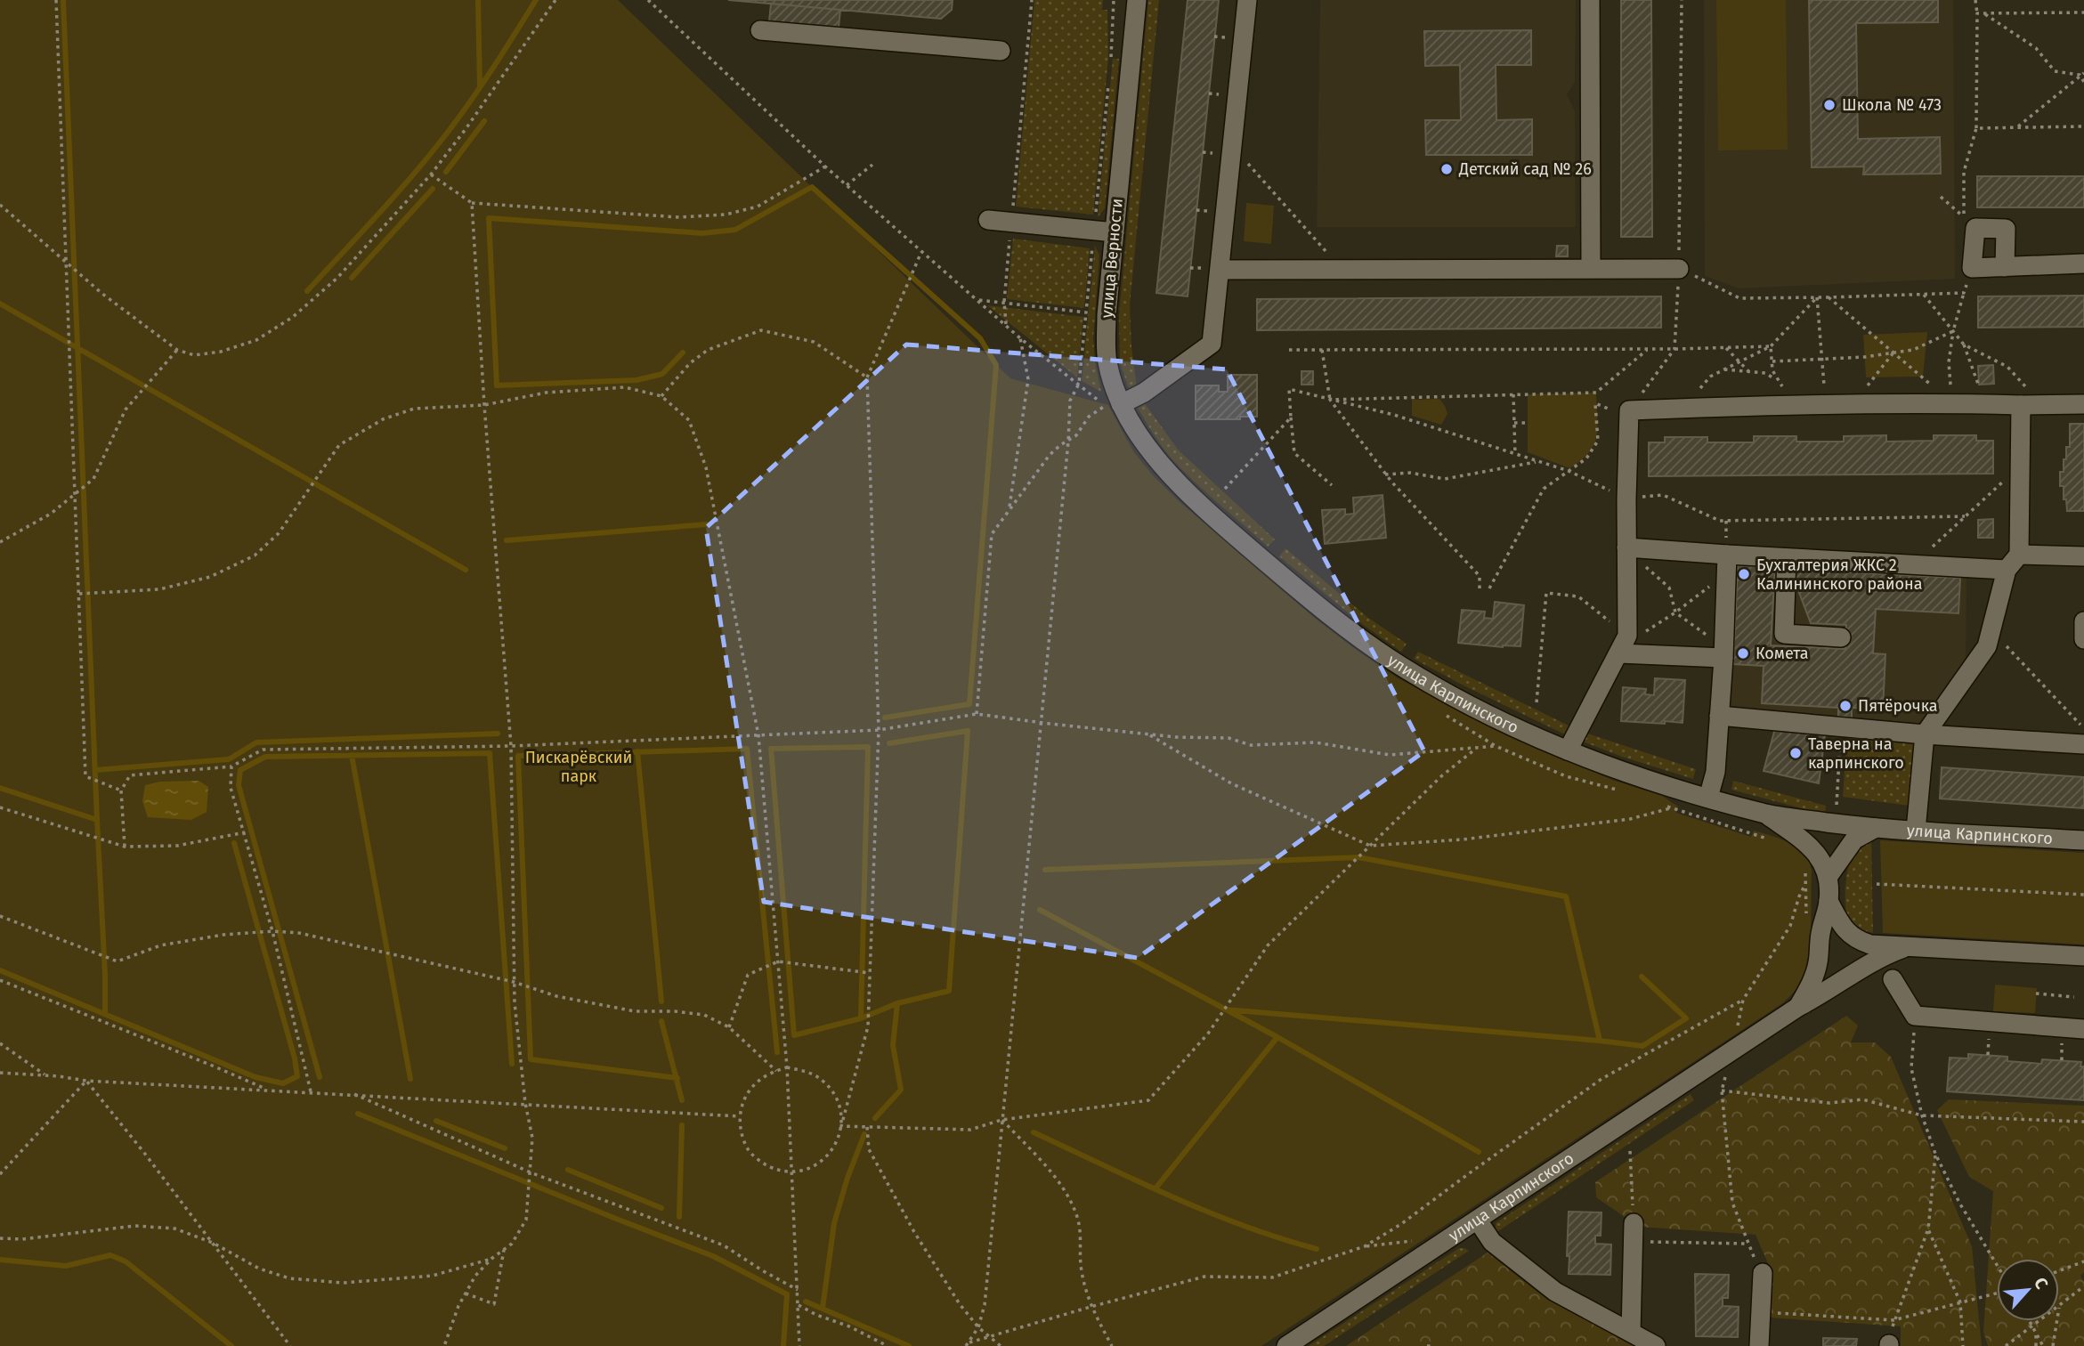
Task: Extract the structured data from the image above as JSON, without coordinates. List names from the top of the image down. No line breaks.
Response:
{"streets":{"street":["улица Верности","улица Карпинского"]},"crossings":[["улица Верности","улица Карпинского"]],"parks":["Пискарёвский парк"],"places":["Школа № 473","Детский сад № 26","Бухгалтерия ЖКС 2 Калининского района","Комета","Пятёрочка","Таверна на карпинского"],"north":"top right"}
